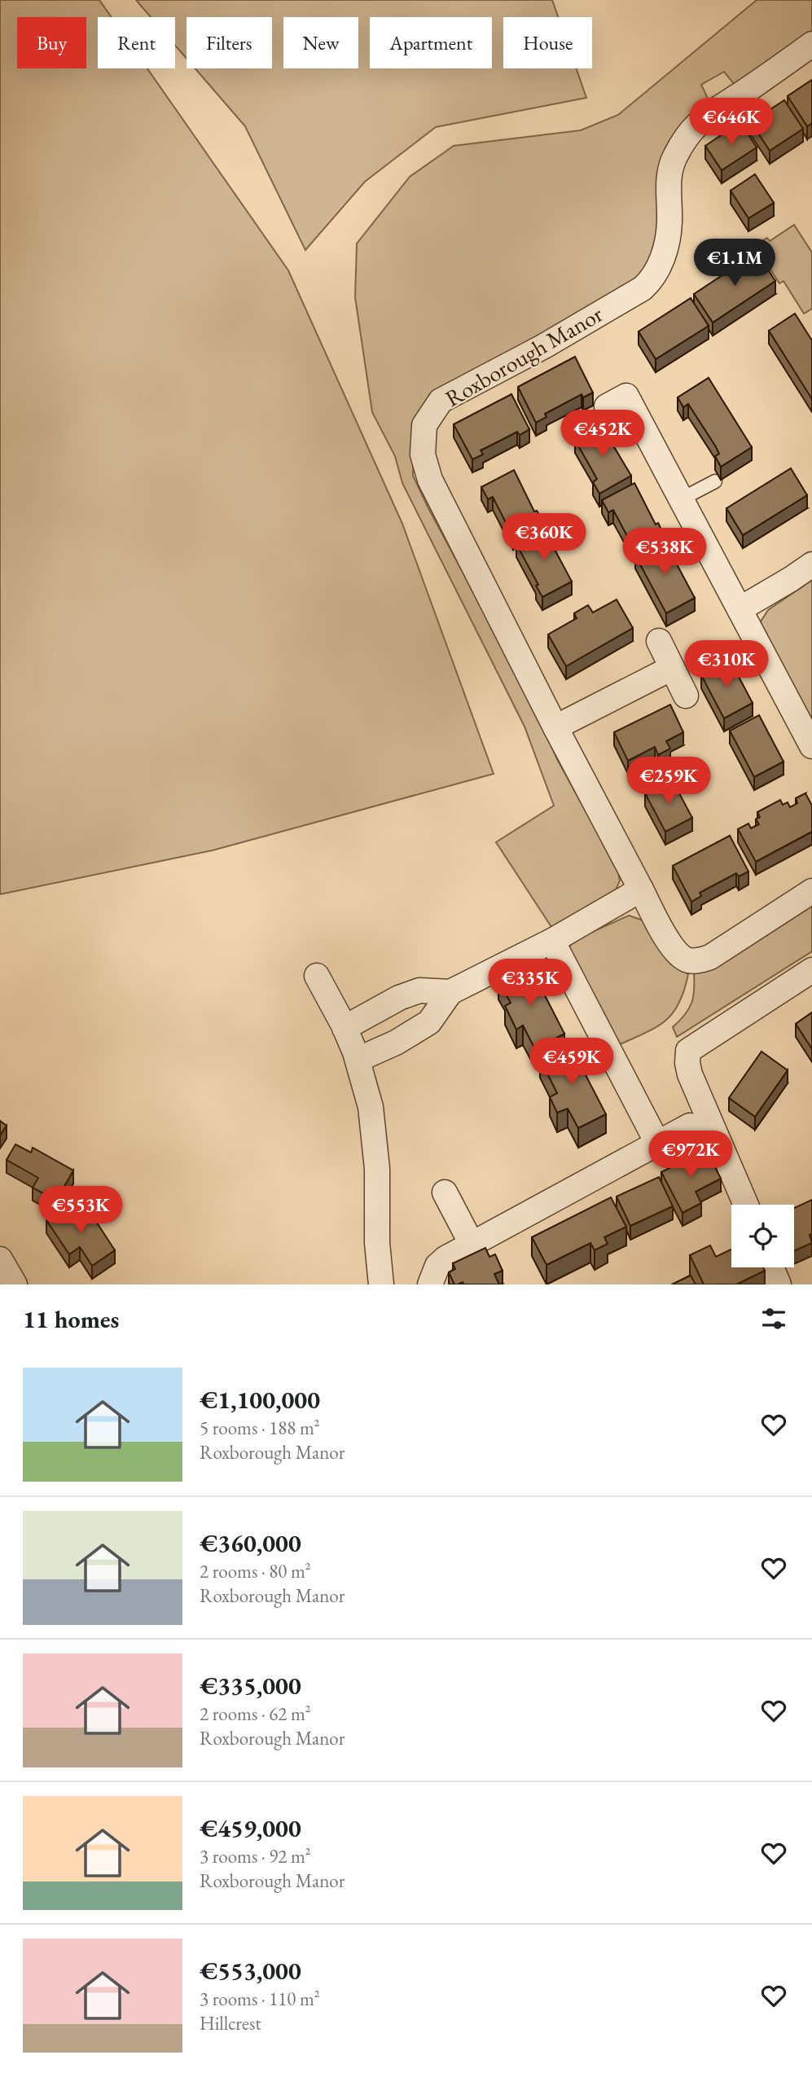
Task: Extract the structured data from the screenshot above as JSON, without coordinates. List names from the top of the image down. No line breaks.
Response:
{"streets":{"street":["Roxborough Manor"]},"page":{"chip":["Buy","Rent","Filters","New","Apartment","House"],"price":["€646K","€1.1M","€452K","€360K","€538K","€310K","€259K","€335K","€459K","€972K","€553K"],"heading":"11 homes","list":[{"name":"€1,100,000","note":"5 rooms · 188 m² · Roxborough Manor"},{"name":"€360,000","note":"2 rooms · 80 m² · Roxborough Manor"},{"name":"€335,000","note":"2 rooms · 62 m² · Roxborough Manor"},{"name":"€459,000","note":"3 rooms · 92 m² · Roxborough Manor"},{"name":"€553,000","note":"3 rooms · 110 m² · Hillcrest"}]}}
